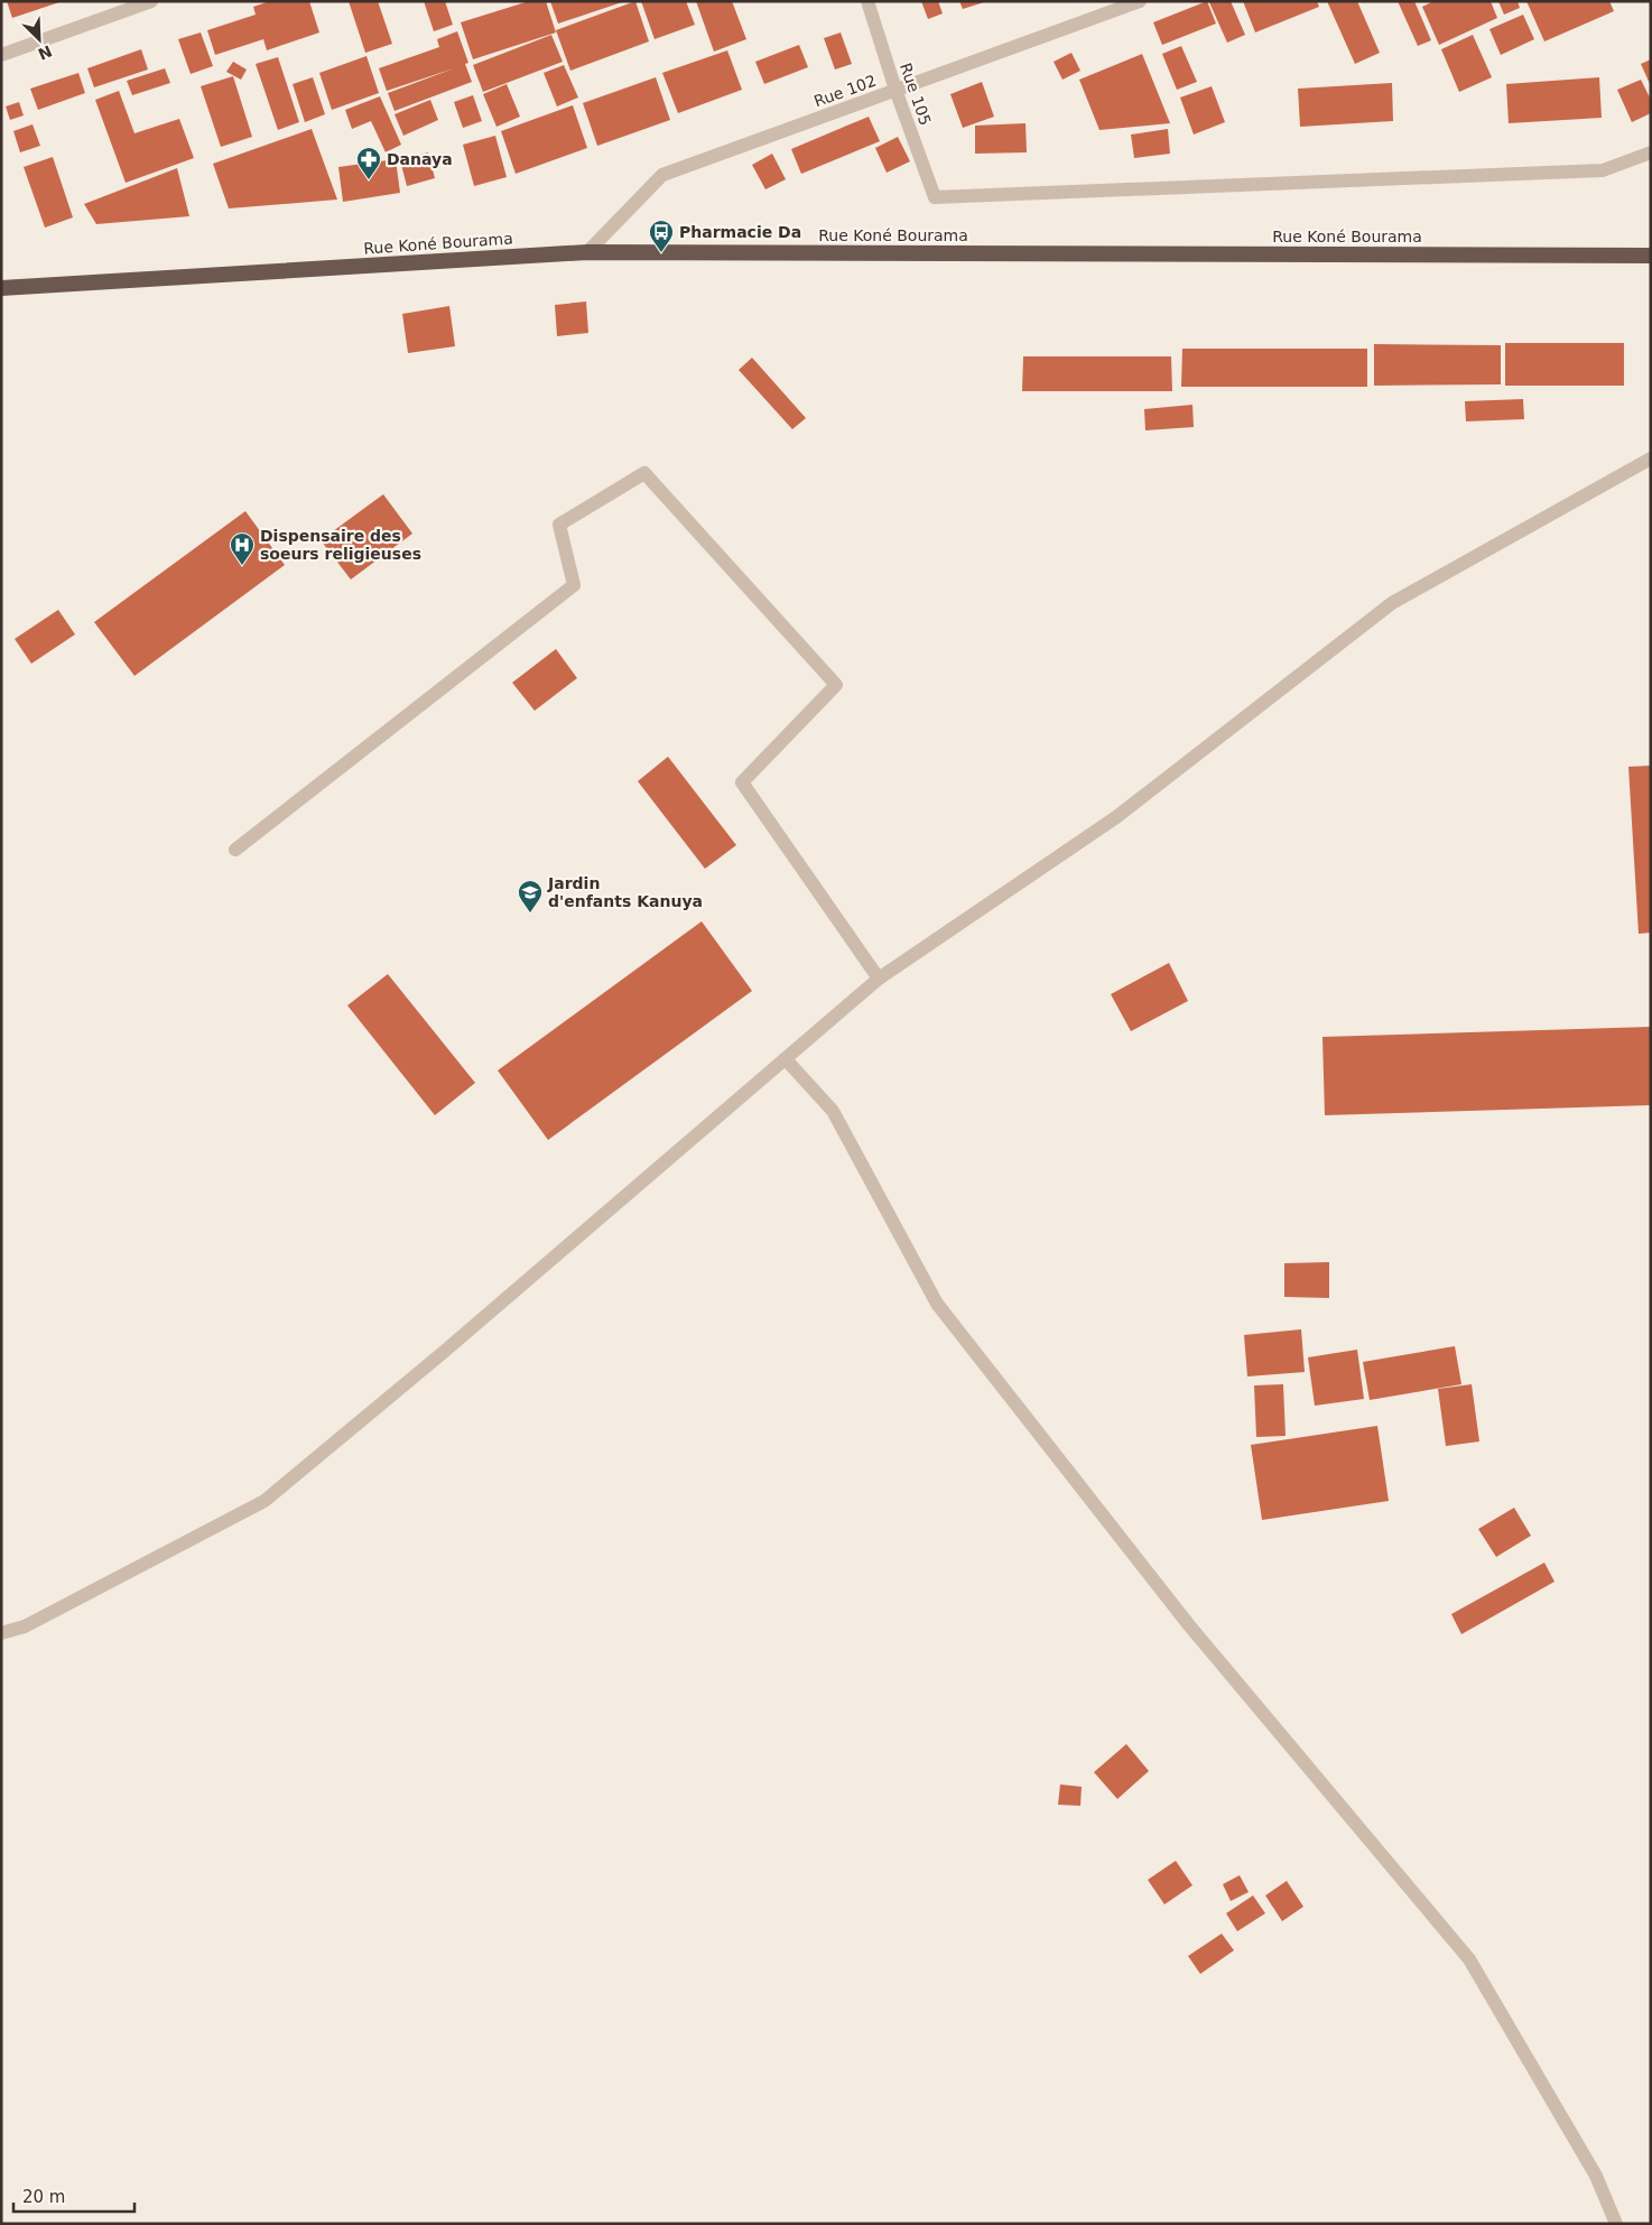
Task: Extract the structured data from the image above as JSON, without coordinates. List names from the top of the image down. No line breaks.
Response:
{"streets":{"highway":["Rue Koné Bourama"],"street":["Rue 102","Rue 105"]},"crossings":[["Rue 102","Rue 105"],["Rue 102","Rue Koné Bourama"]],"places":{"pharmacy":["Danaya"],"bus stop":["Pharmacie Da"],"hospital":["Dispensaire des soeurs religieuses"],"school or university":["Jardin d'enfants Kanuya"]},"scale_bar":"20 m","north":"bottom right"}
